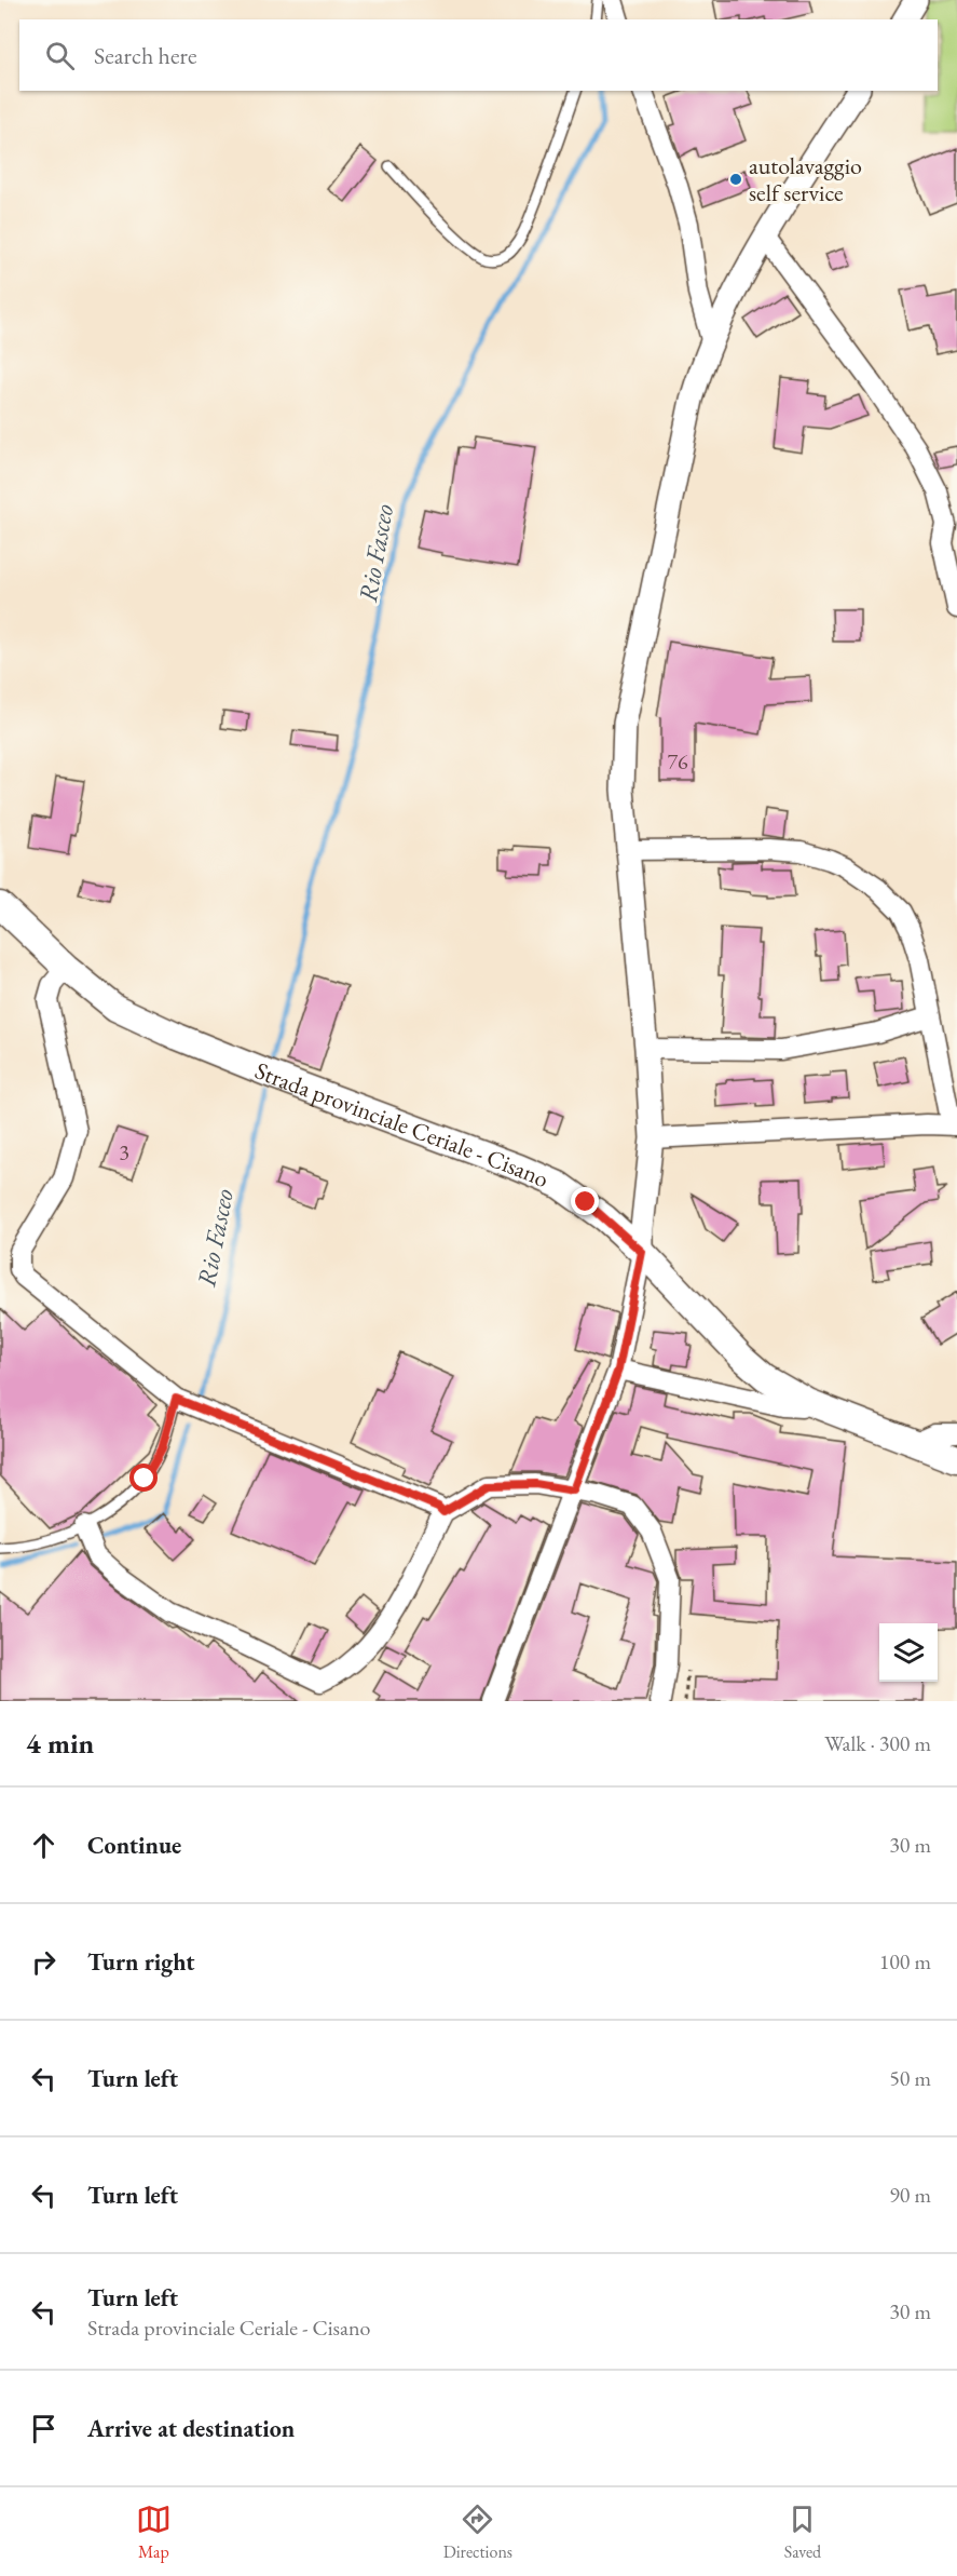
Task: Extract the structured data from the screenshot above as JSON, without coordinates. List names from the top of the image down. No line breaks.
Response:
{"streets":{"main road":["Strada provinciale Ceriale - Cisano"]},"water":["Rio Fasceo"],"places":["autolavaggio self service"],"house_numbers":["76","3"],"page":{"search":"Search here","heading":["4 min","Walk · 300 m"],"list":[["Continue","30 m"],["Turn right","100 m"],["Turn left","50 m"],["Turn left","90 m"],["Turn left","Strada provinciale Ceriale - Cisano","30 m"],"Arrive at destination"],"nav":["Map","Directions","Saved"]}}
